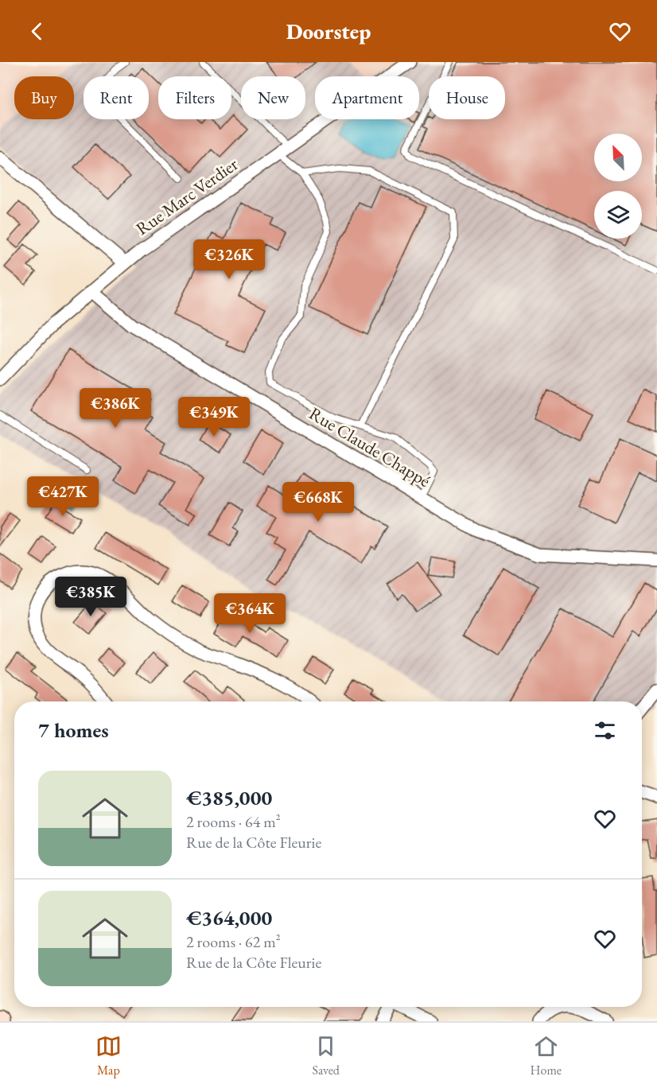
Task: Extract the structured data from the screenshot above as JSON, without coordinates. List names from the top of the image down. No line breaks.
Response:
{"streets":{"street":["Rue Marc Verdier","Rue Claude Chappé"]},"crossings":[["Rue Marc Verdier","Rue Claude Chappé"]],"north":"top left","page":{"header":"Doorstep","chip":["Buy","Rent","Filters","New","Apartment","House"],"price":["€326K","€386K","€349K","€427K","€668K","€385K","€364K"],"heading":"7 homes","list":[{"name":"€385,000","note":"2 rooms · 64 m² · Rue de la Côte Fleurie"},{"name":"€364,000","note":"2 rooms · 62 m² · Rue de la Côte Fleurie"}],"tabs":["Map","Saved","Home"]}}
